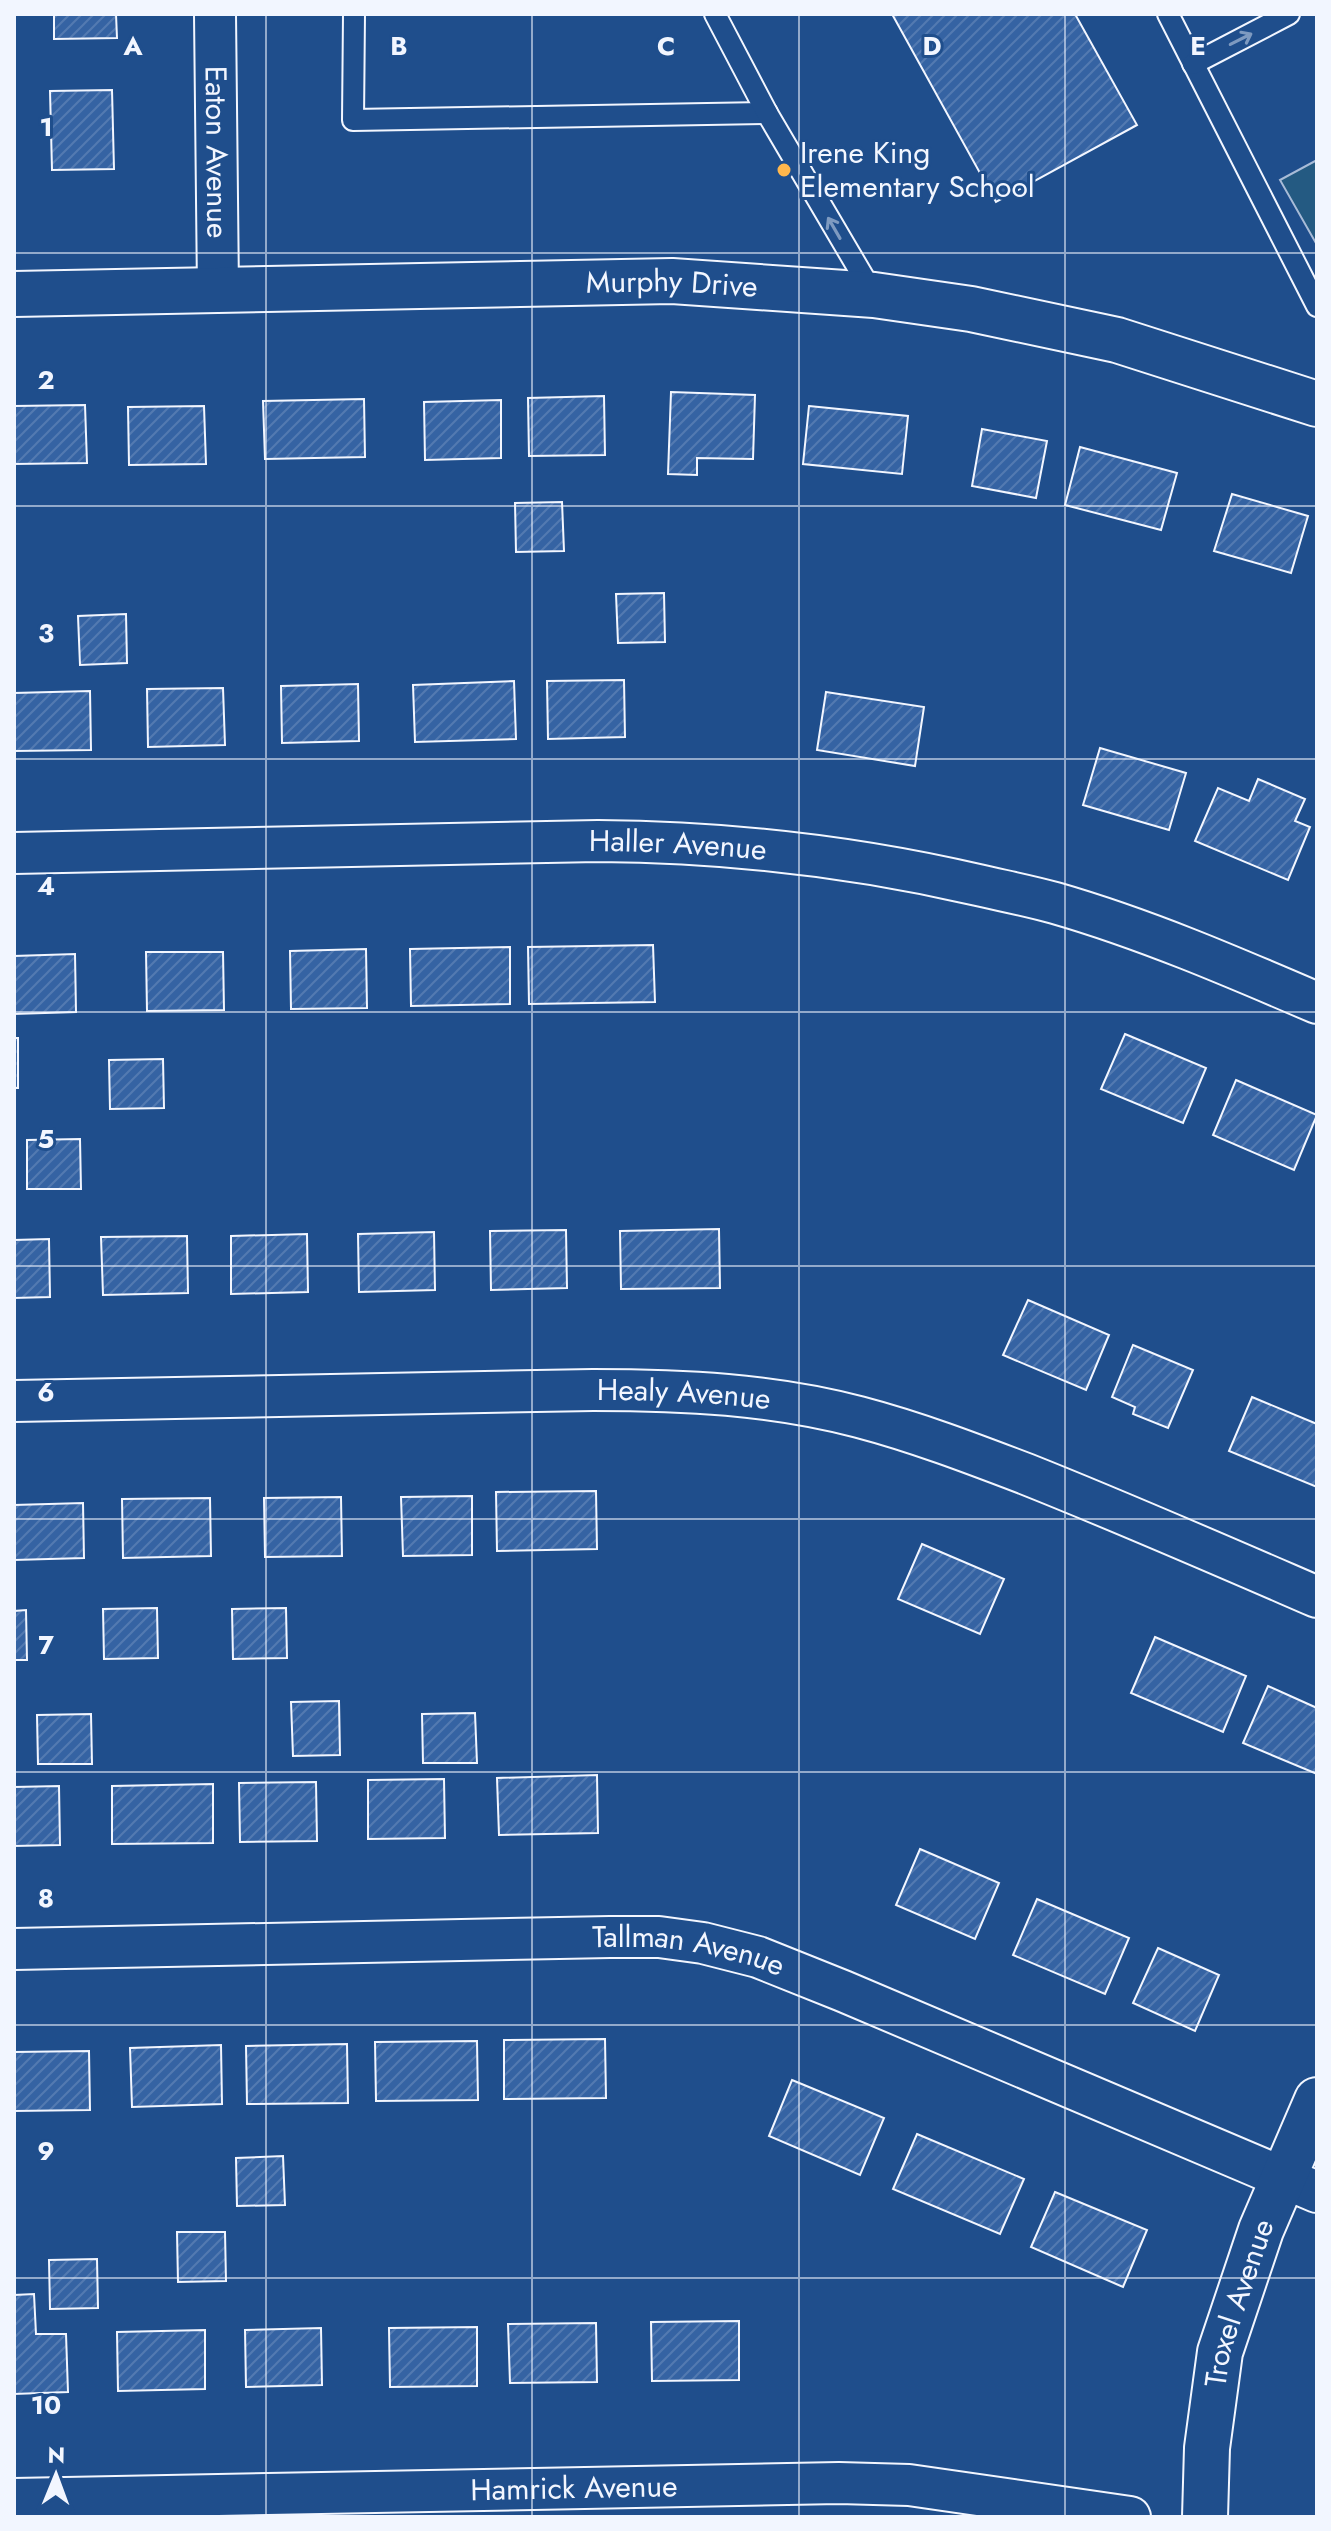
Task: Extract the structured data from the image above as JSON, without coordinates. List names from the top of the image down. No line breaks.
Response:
{"streets":{"street":["Eaton Avenue","Murphy Drive","Haller Avenue","Healy Avenue","Tallman Avenue","Troxel Avenue","Hamrick Avenue"]},"crossings":[["Eaton Avenue","Murphy Drive"],["Tallman Avenue","Troxel Avenue"]],"places":["Irene King Elementary School"],"north":"top","grid":{"columns":["A","B","C","D","E"],"rows":["1","2","3","4","5","6","7","8","9","10"]}}
